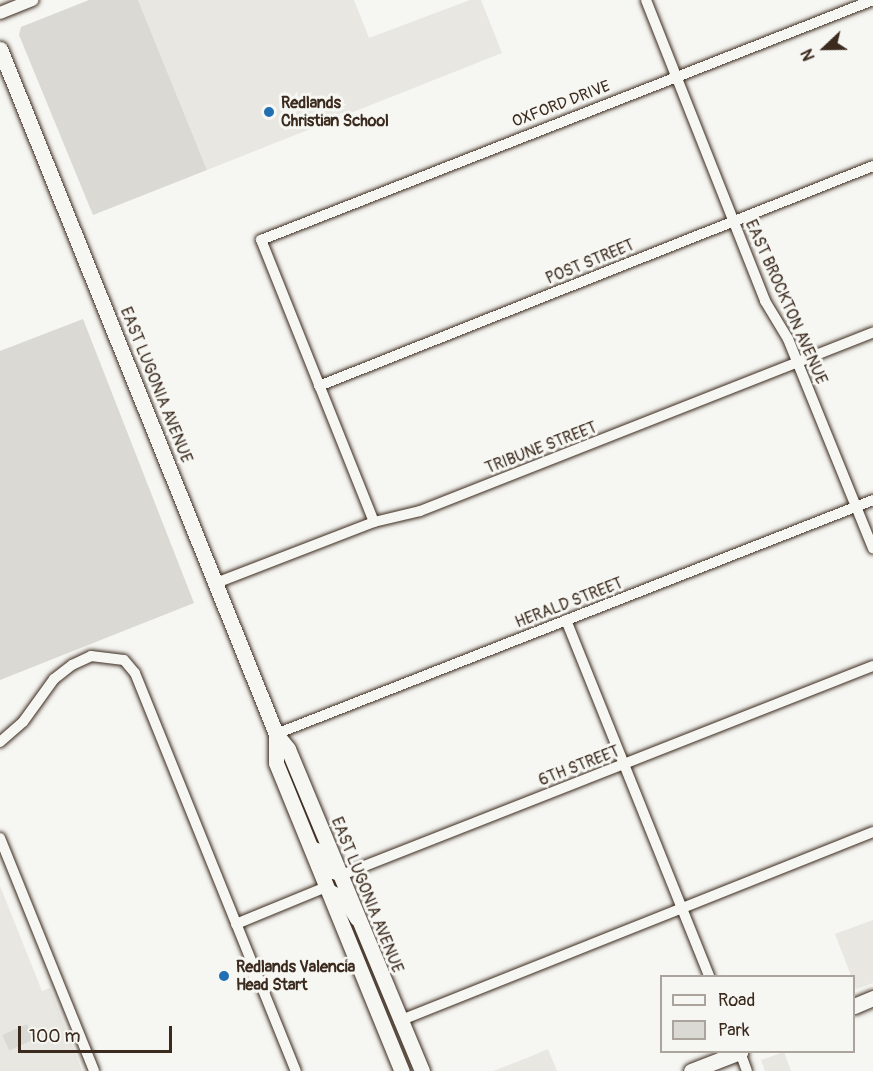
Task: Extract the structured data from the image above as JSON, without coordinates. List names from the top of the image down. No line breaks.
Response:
{"streets":{"main road":["EAST LUGONIA AVENUE"],"street":["OXFORD DRIVE","POST STREET","EAST BROCKTON AVENUE","TRIBUNE STREET","HERALD STREET","6TH STREET"]},"crossings":[["OXFORD DRIVE","POST STREET"],["OXFORD DRIVE","EAST BROCKTON AVENUE"],["POST STREET","EAST BROCKTON AVENUE"],["EAST BROCKTON AVENUE","TRIBUNE STREET"],["EAST BROCKTON AVENUE","HERALD STREET"],["EAST LUGONIA AVENUE","TRIBUNE STREET"],["EAST LUGONIA AVENUE","HERALD STREET"],["EAST LUGONIA AVENUE","6TH STREET"]],"places":["Redlands Christian School","Redlands Valencia Head Start"],"legend":["Road","Park"],"scale_bar":"100 m","north":"left"}
